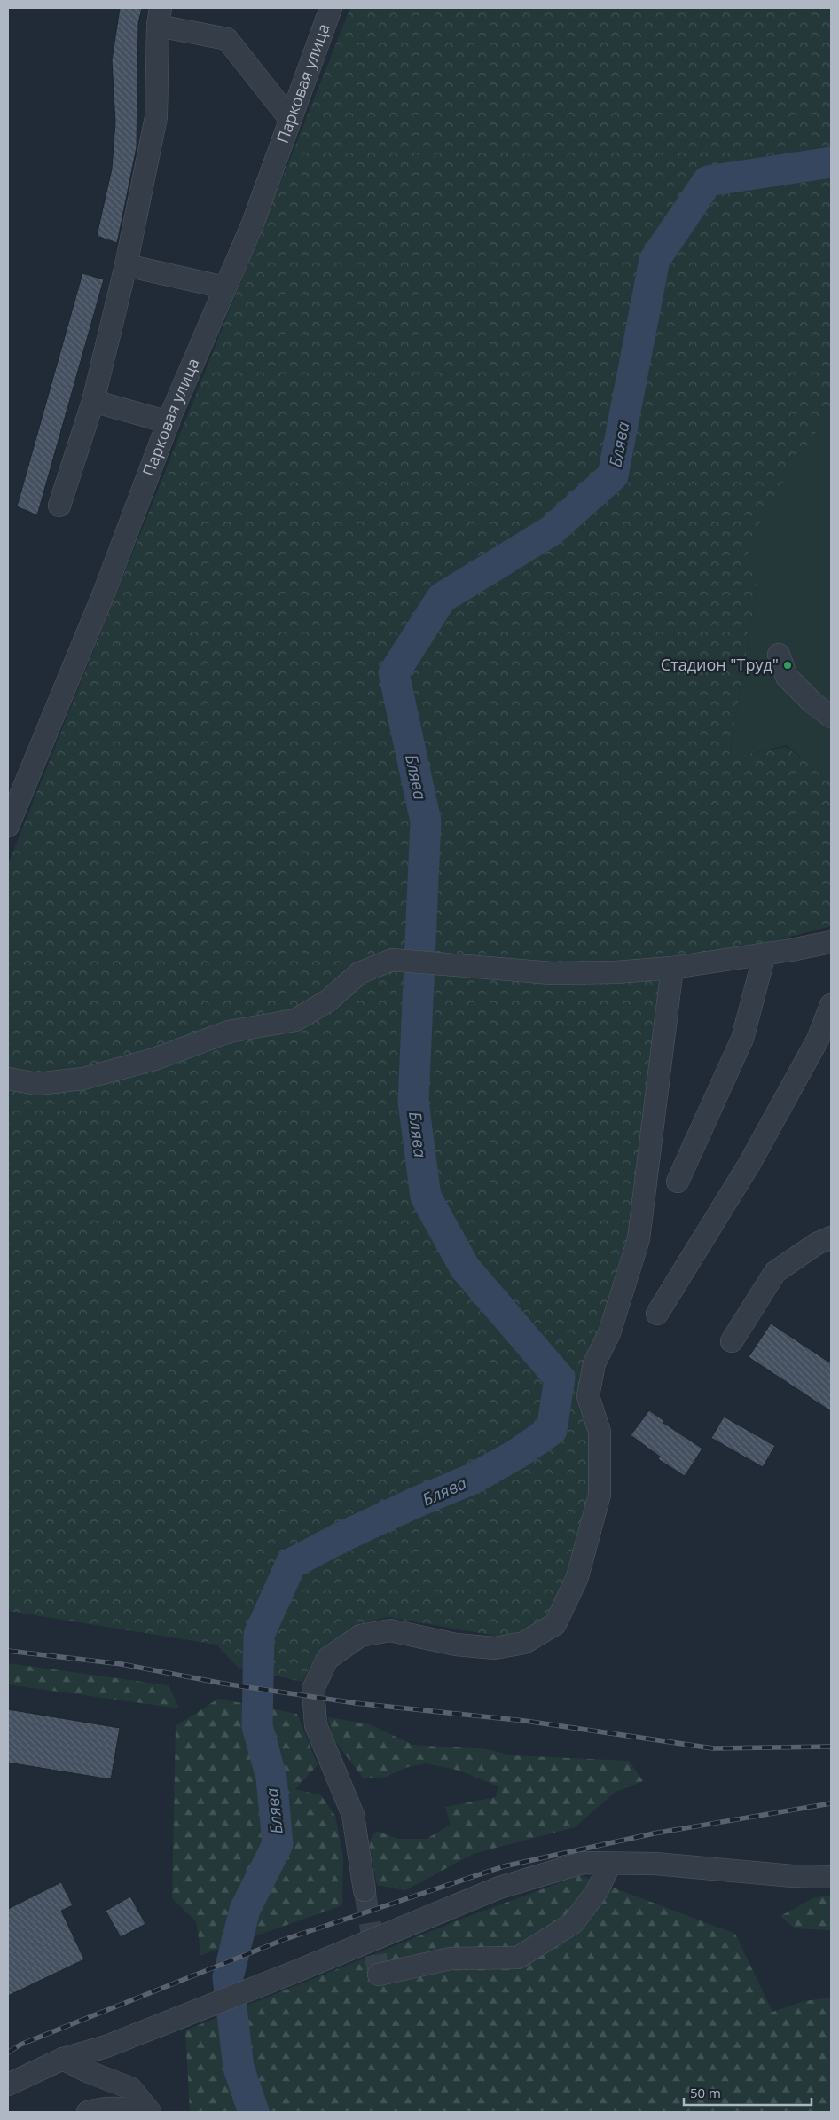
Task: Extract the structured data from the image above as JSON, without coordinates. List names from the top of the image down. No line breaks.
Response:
{"streets":{"street":["Парковая улица"]},"water":["Блява"],"places":["Стадион \"Труд\""],"scale_bar":"50 m"}
